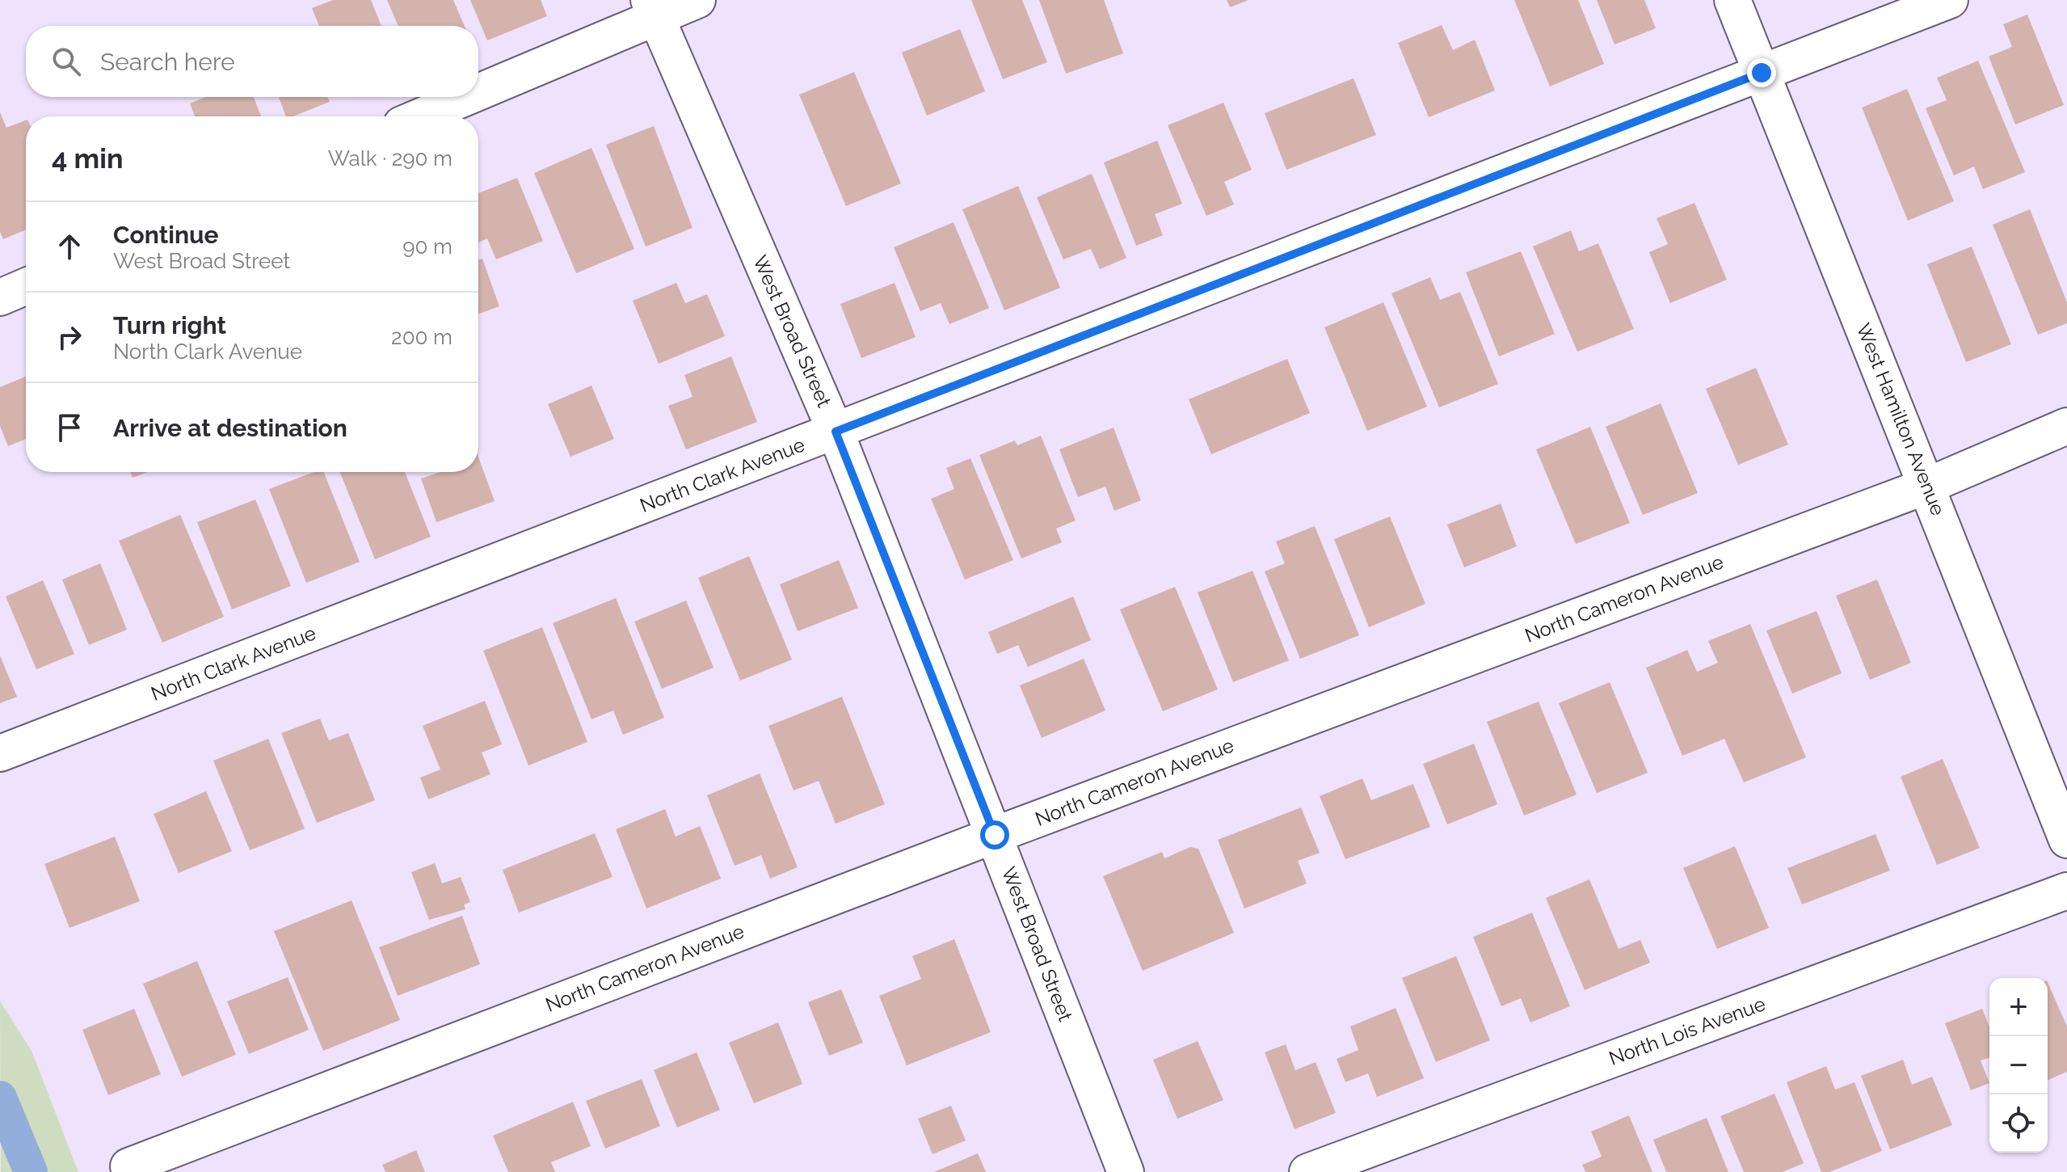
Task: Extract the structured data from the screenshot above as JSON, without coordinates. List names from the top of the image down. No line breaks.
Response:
{"streets":{"street":["West Broad Street","West Hamilton Avenue","North Clark Avenue","North Cameron Avenue","North Lois Avenue"]},"crossings":[["West Broad Street","North Clark Avenue"],["West Broad Street","North Cameron Avenue"],["West Hamilton Avenue","North Clark Avenue"],["West Hamilton Avenue","North Cameron Avenue"]],"page":{"search":"Search here","heading":["4 min","Walk · 290 m"],"list":[["Continue","West Broad Street","90 m"],["Turn right","North Clark Avenue","200 m"],"Arrive at destination"],"map_buttons":["+","−"]}}
